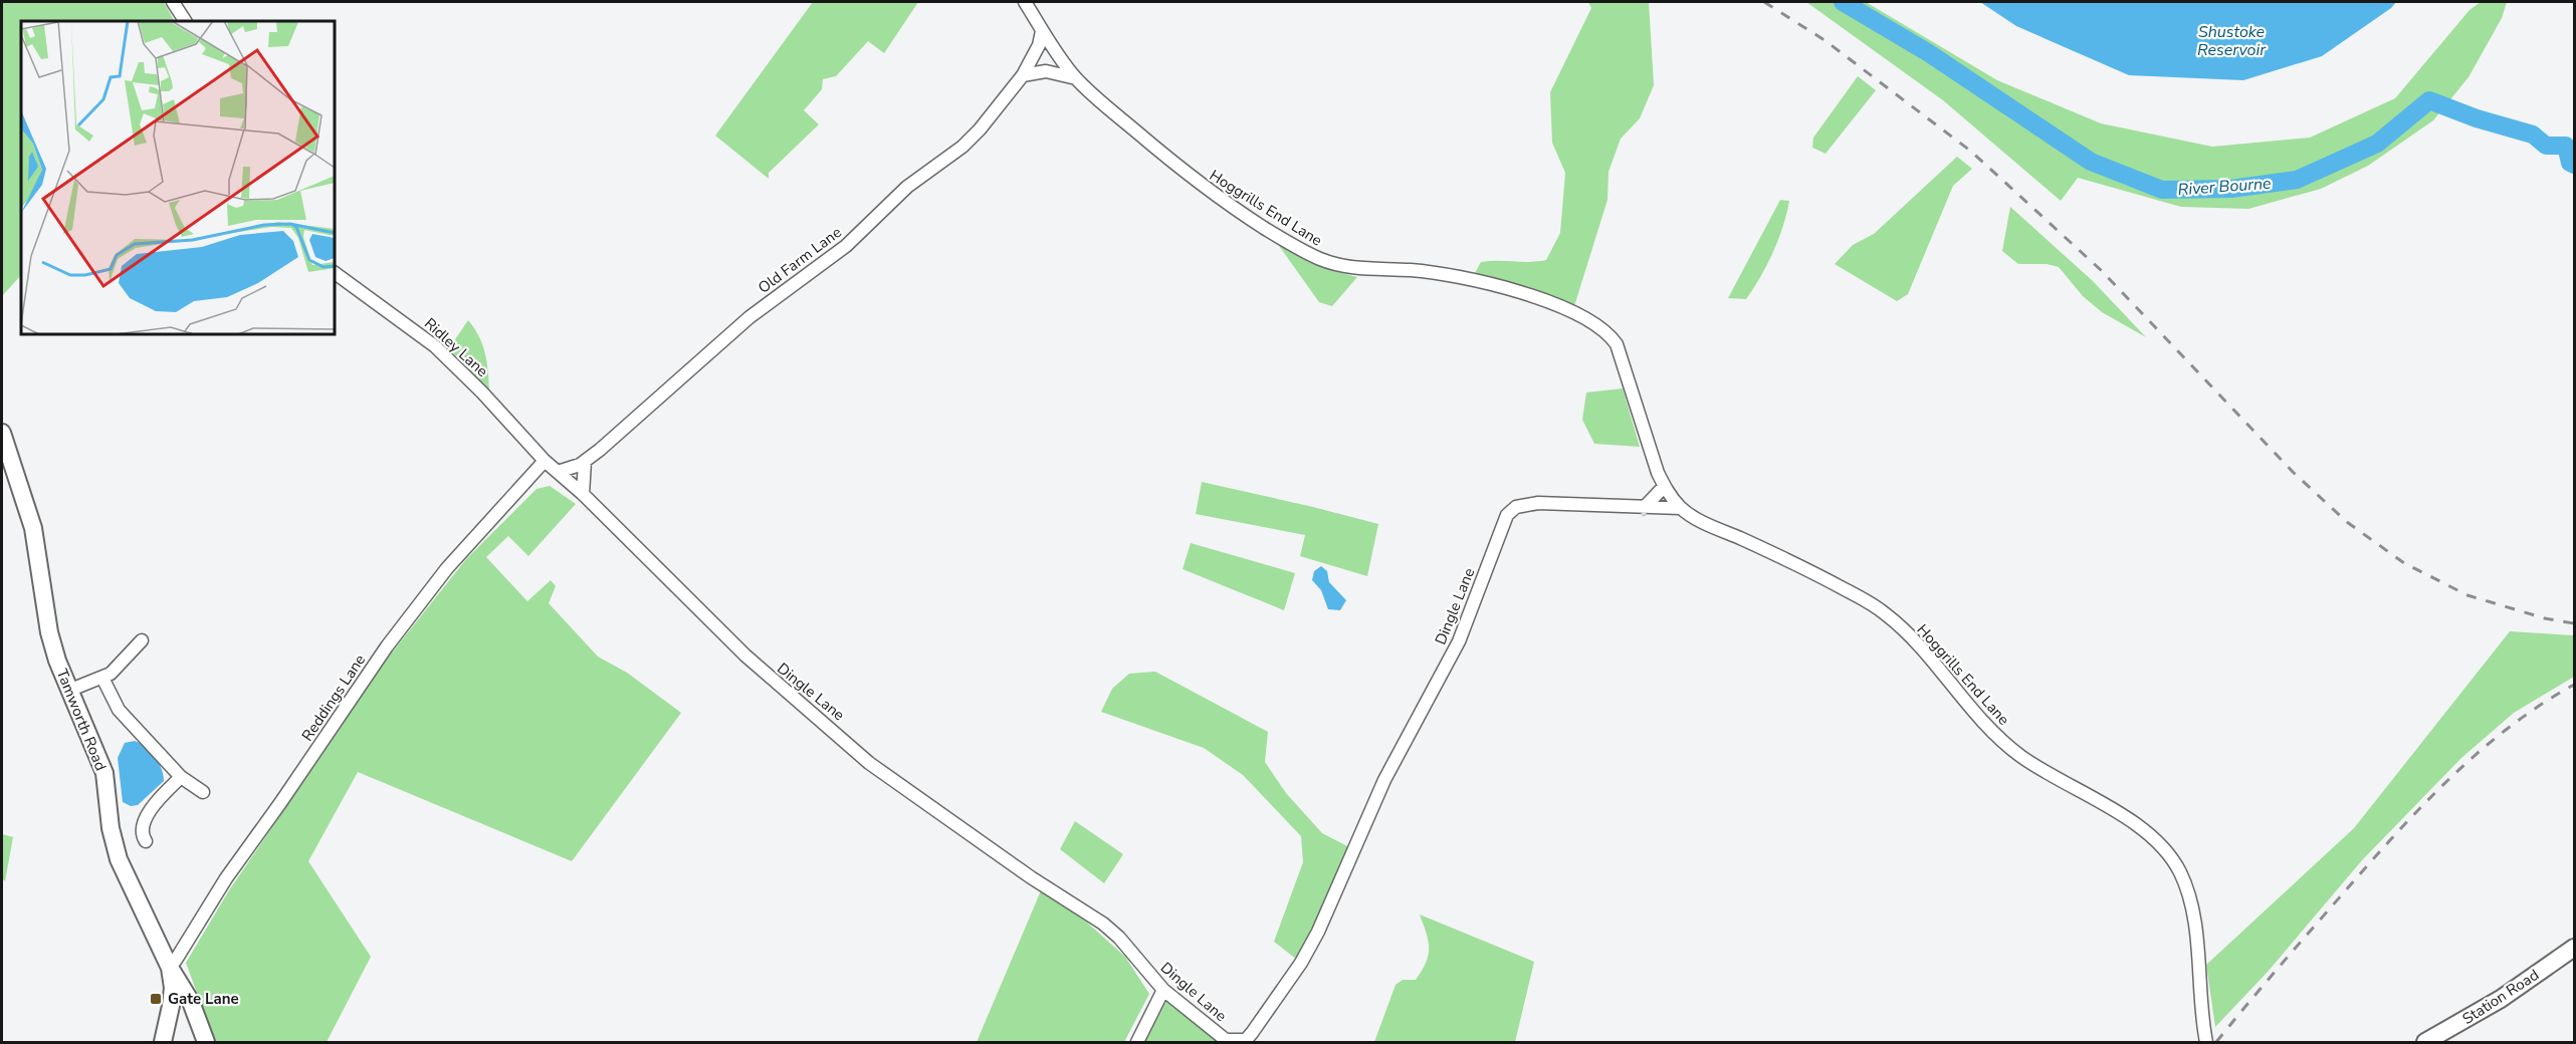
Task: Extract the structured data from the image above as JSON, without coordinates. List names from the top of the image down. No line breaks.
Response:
{"streets":{"main road":["Tamworth Road","Station Road"],"street":["Hoggrills End Lane","Old Farm Lane","Ridley Lane","Dingle Lane","Reddings Lane"]},"crossings":[["Hoggrills End Lane","Old Farm Lane"],["Hoggrills End Lane","Dingle Lane"],["Old Farm Lane","Dingle Lane"],["Ridley Lane","Dingle Lane"],["Ridley Lane","Reddings Lane"],["Dingle Lane","Reddings Lane"],["Reddings Lane","Tamworth Road"]],"water":["Shustoke Reservoir","River Bourne"],"places":{"transit":["Gate Lane"]}}
